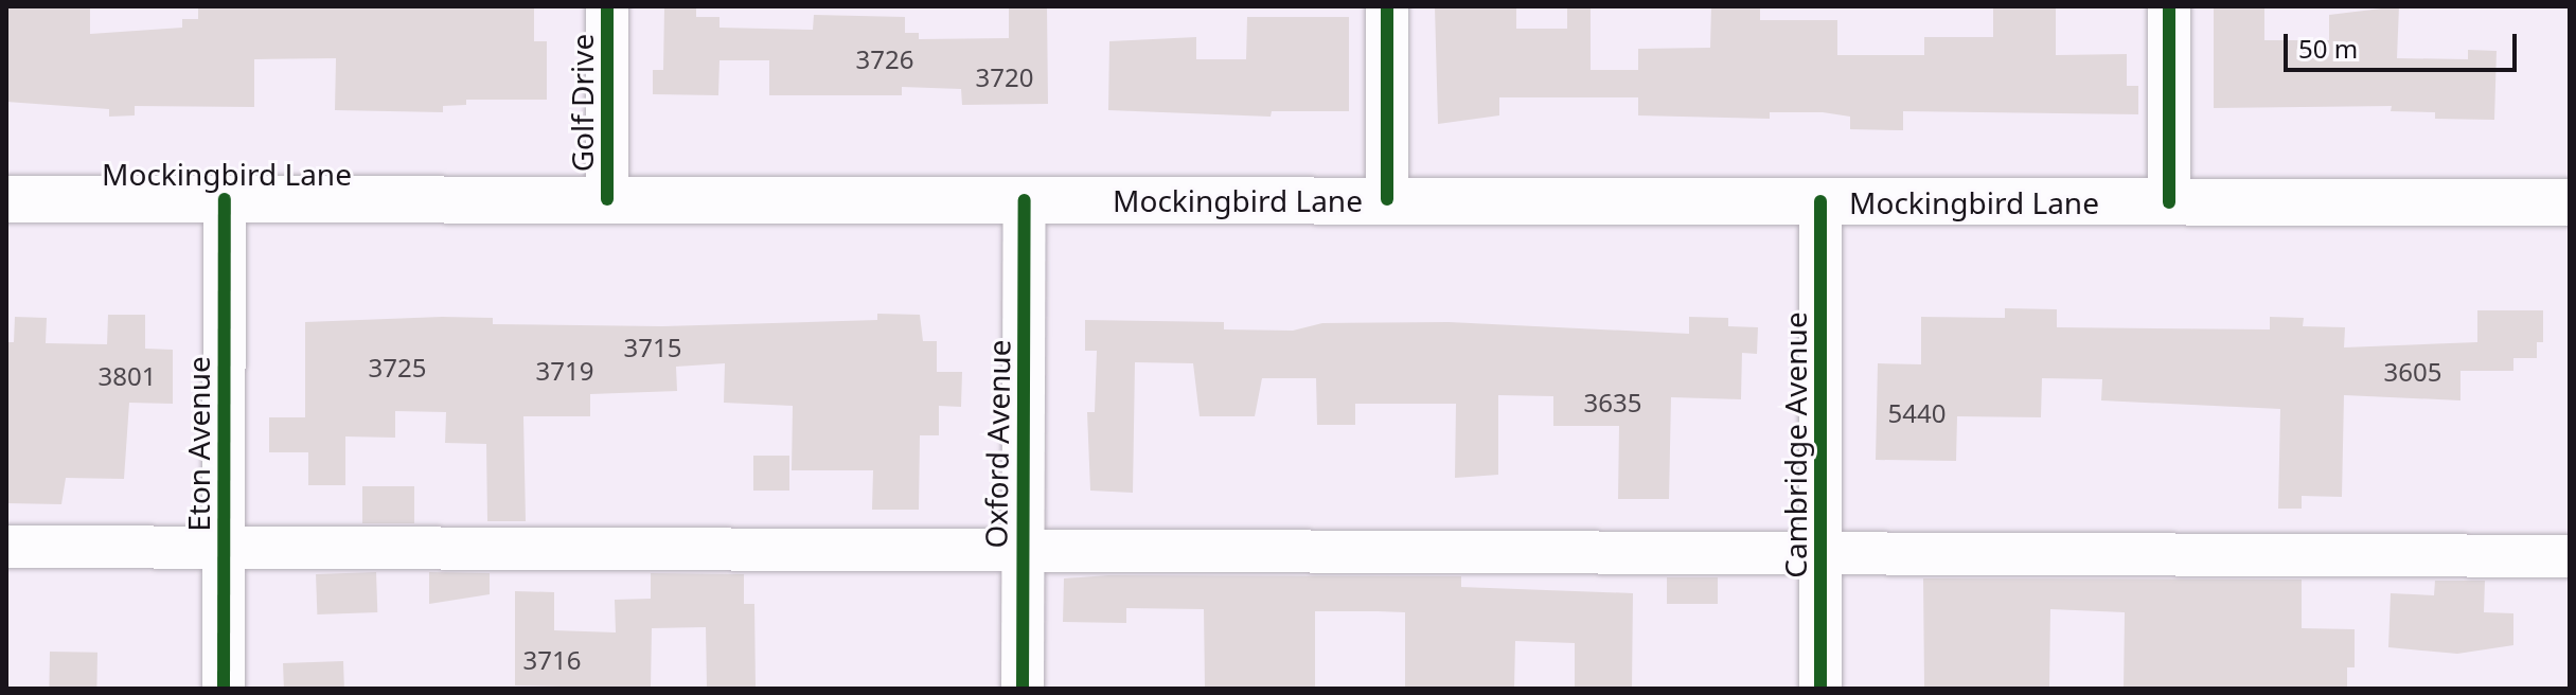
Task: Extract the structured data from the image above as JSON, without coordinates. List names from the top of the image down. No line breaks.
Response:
{"streets":{"main road":["Mockingbird Lane"],"street":["Golf Drive","Eton Avenue","Oxford Avenue","Cambridge Avenue"]},"crossings":[["Golf Drive","Mockingbird Lane"],["Mockingbird Lane","Eton Avenue"],["Mockingbird Lane","Oxford Avenue"],["Mockingbird Lane","Cambridge Avenue"]],"house_numbers":["3726","3720","3715","3725","3719","3605","3801","3635","5440","3716"],"scale_bar":"50 m"}
